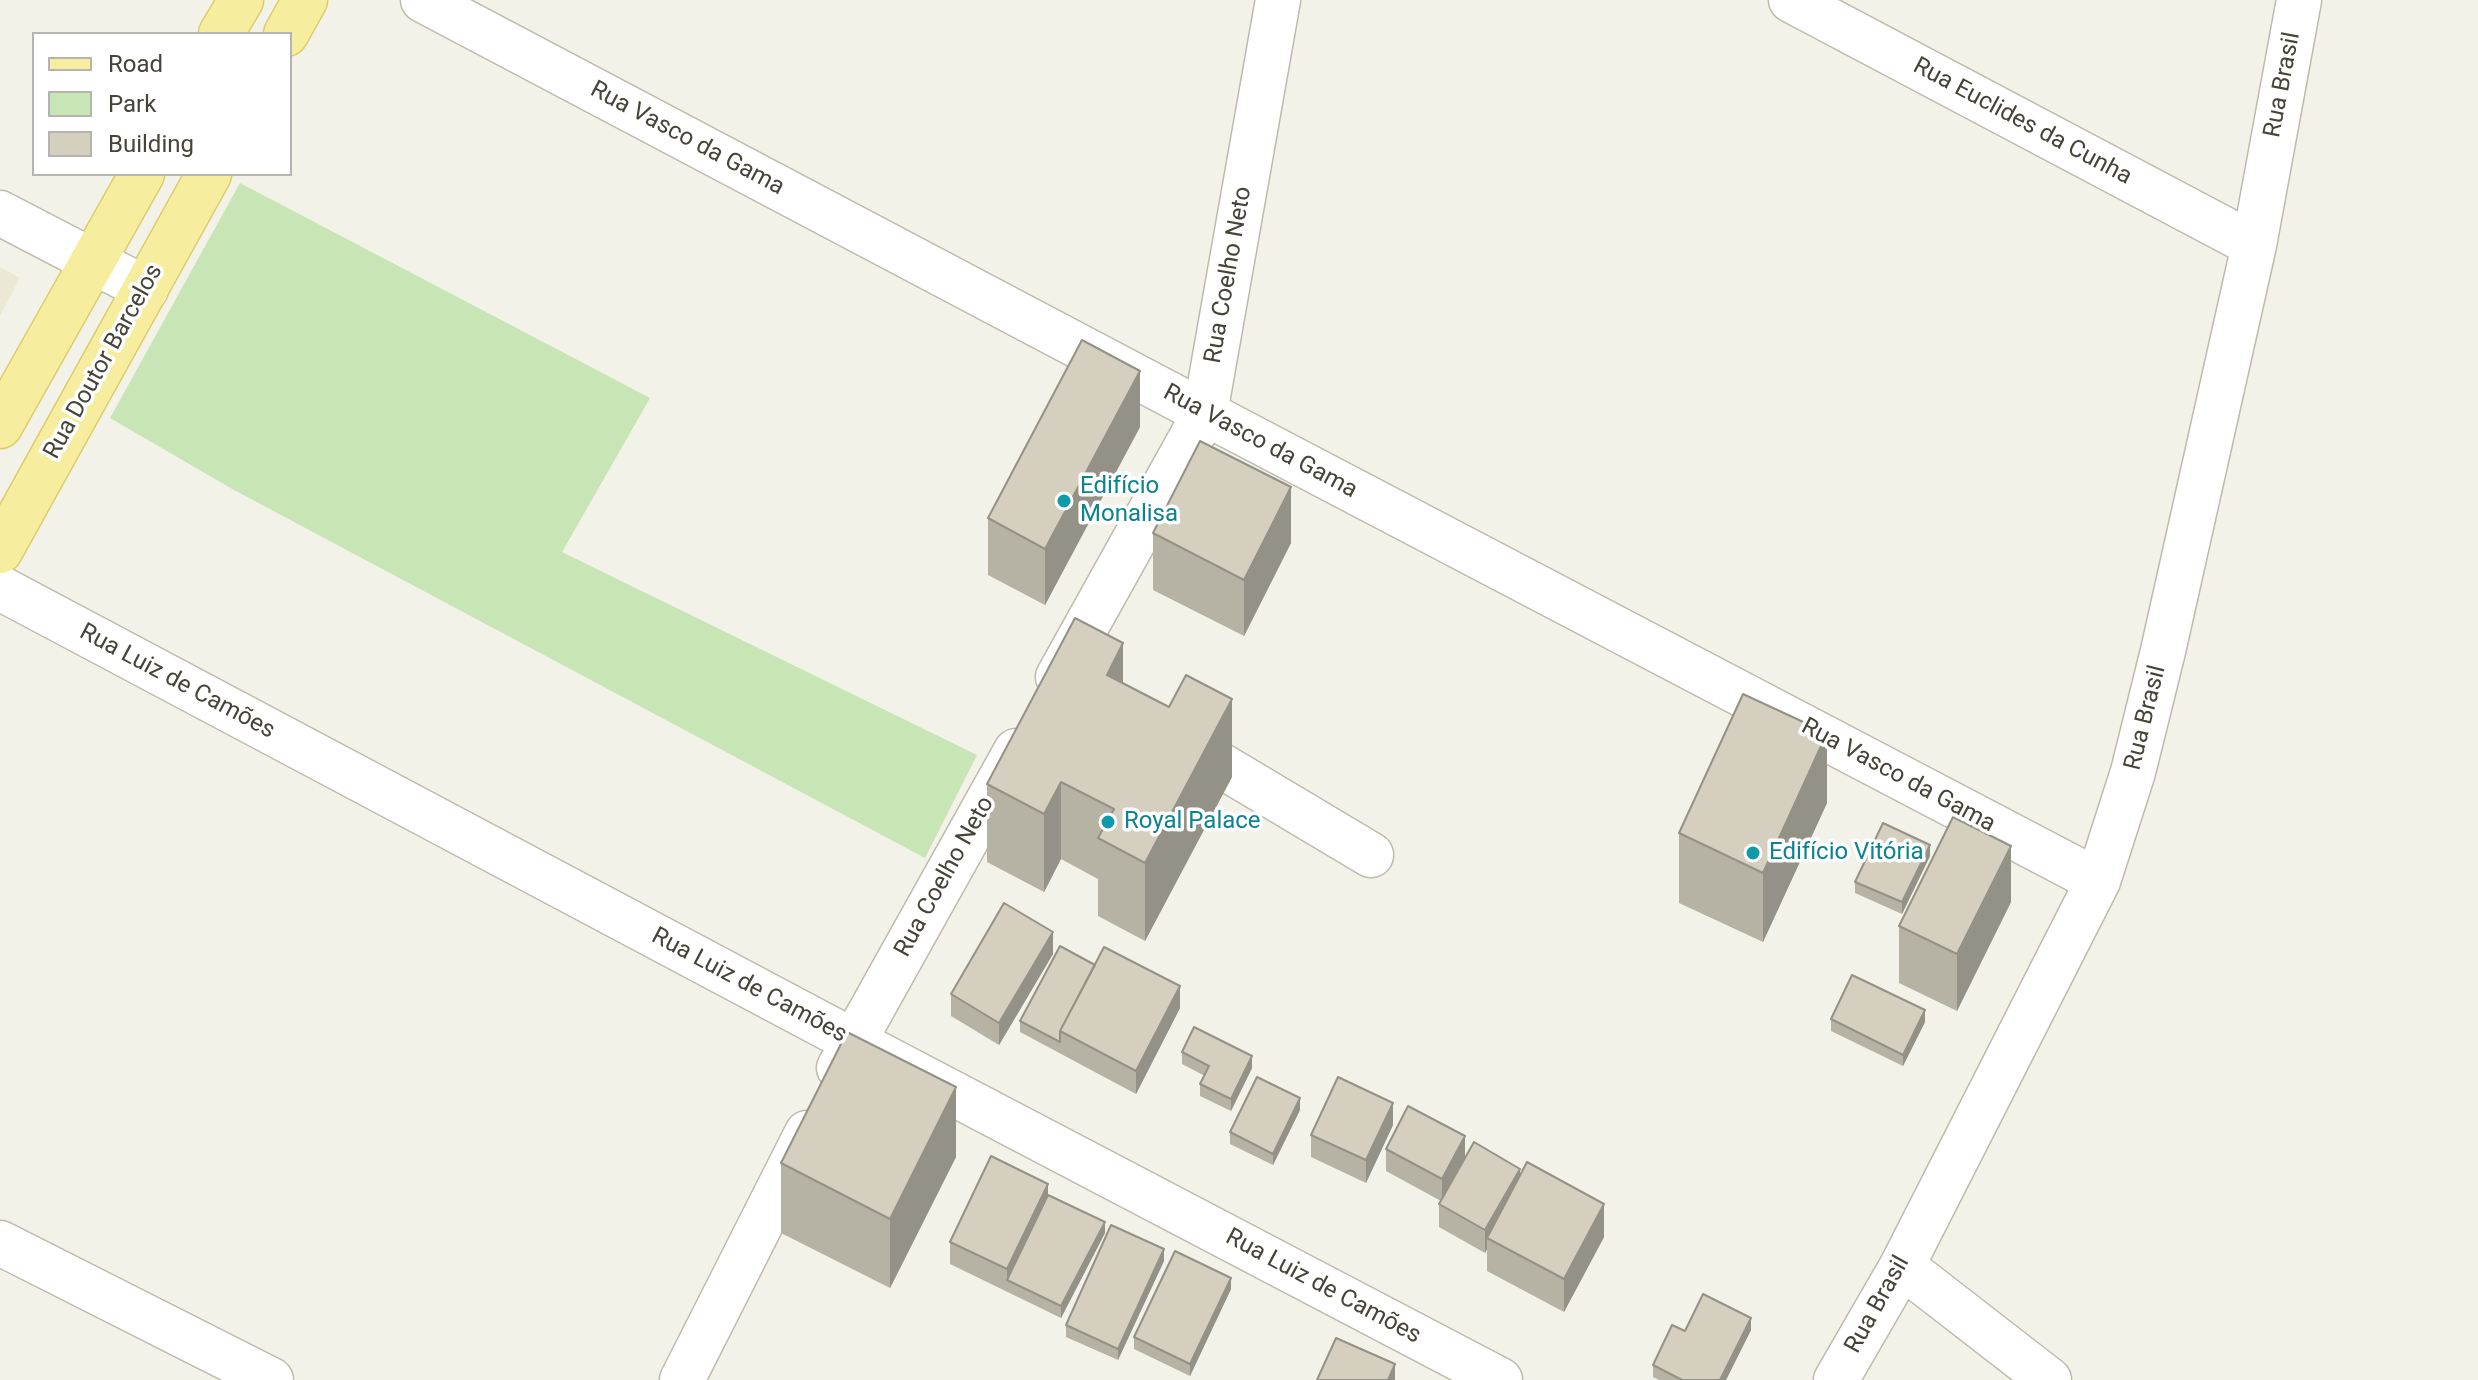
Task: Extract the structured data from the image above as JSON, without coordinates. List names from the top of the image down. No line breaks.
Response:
{"streets":{"main road":["Rua Doutor Barcelos"],"street":["Rua Brasil","Rua Euclides da Cunha","Rua Vasco da Gama","Rua Coelho Neto","Rua Luiz de Camões"]},"crossings":[["Rua Brasil","Rua Euclides da Cunha"],["Rua Brasil","Rua Vasco da Gama"],["Rua Vasco da Gama","Rua Coelho Neto"],["Rua Coelho Neto","Rua Luiz de Camões"]],"places":["Edifício Monalisa","Royal Palace","Edifício Vitória"],"legend":["Road","Park","Building"]}
